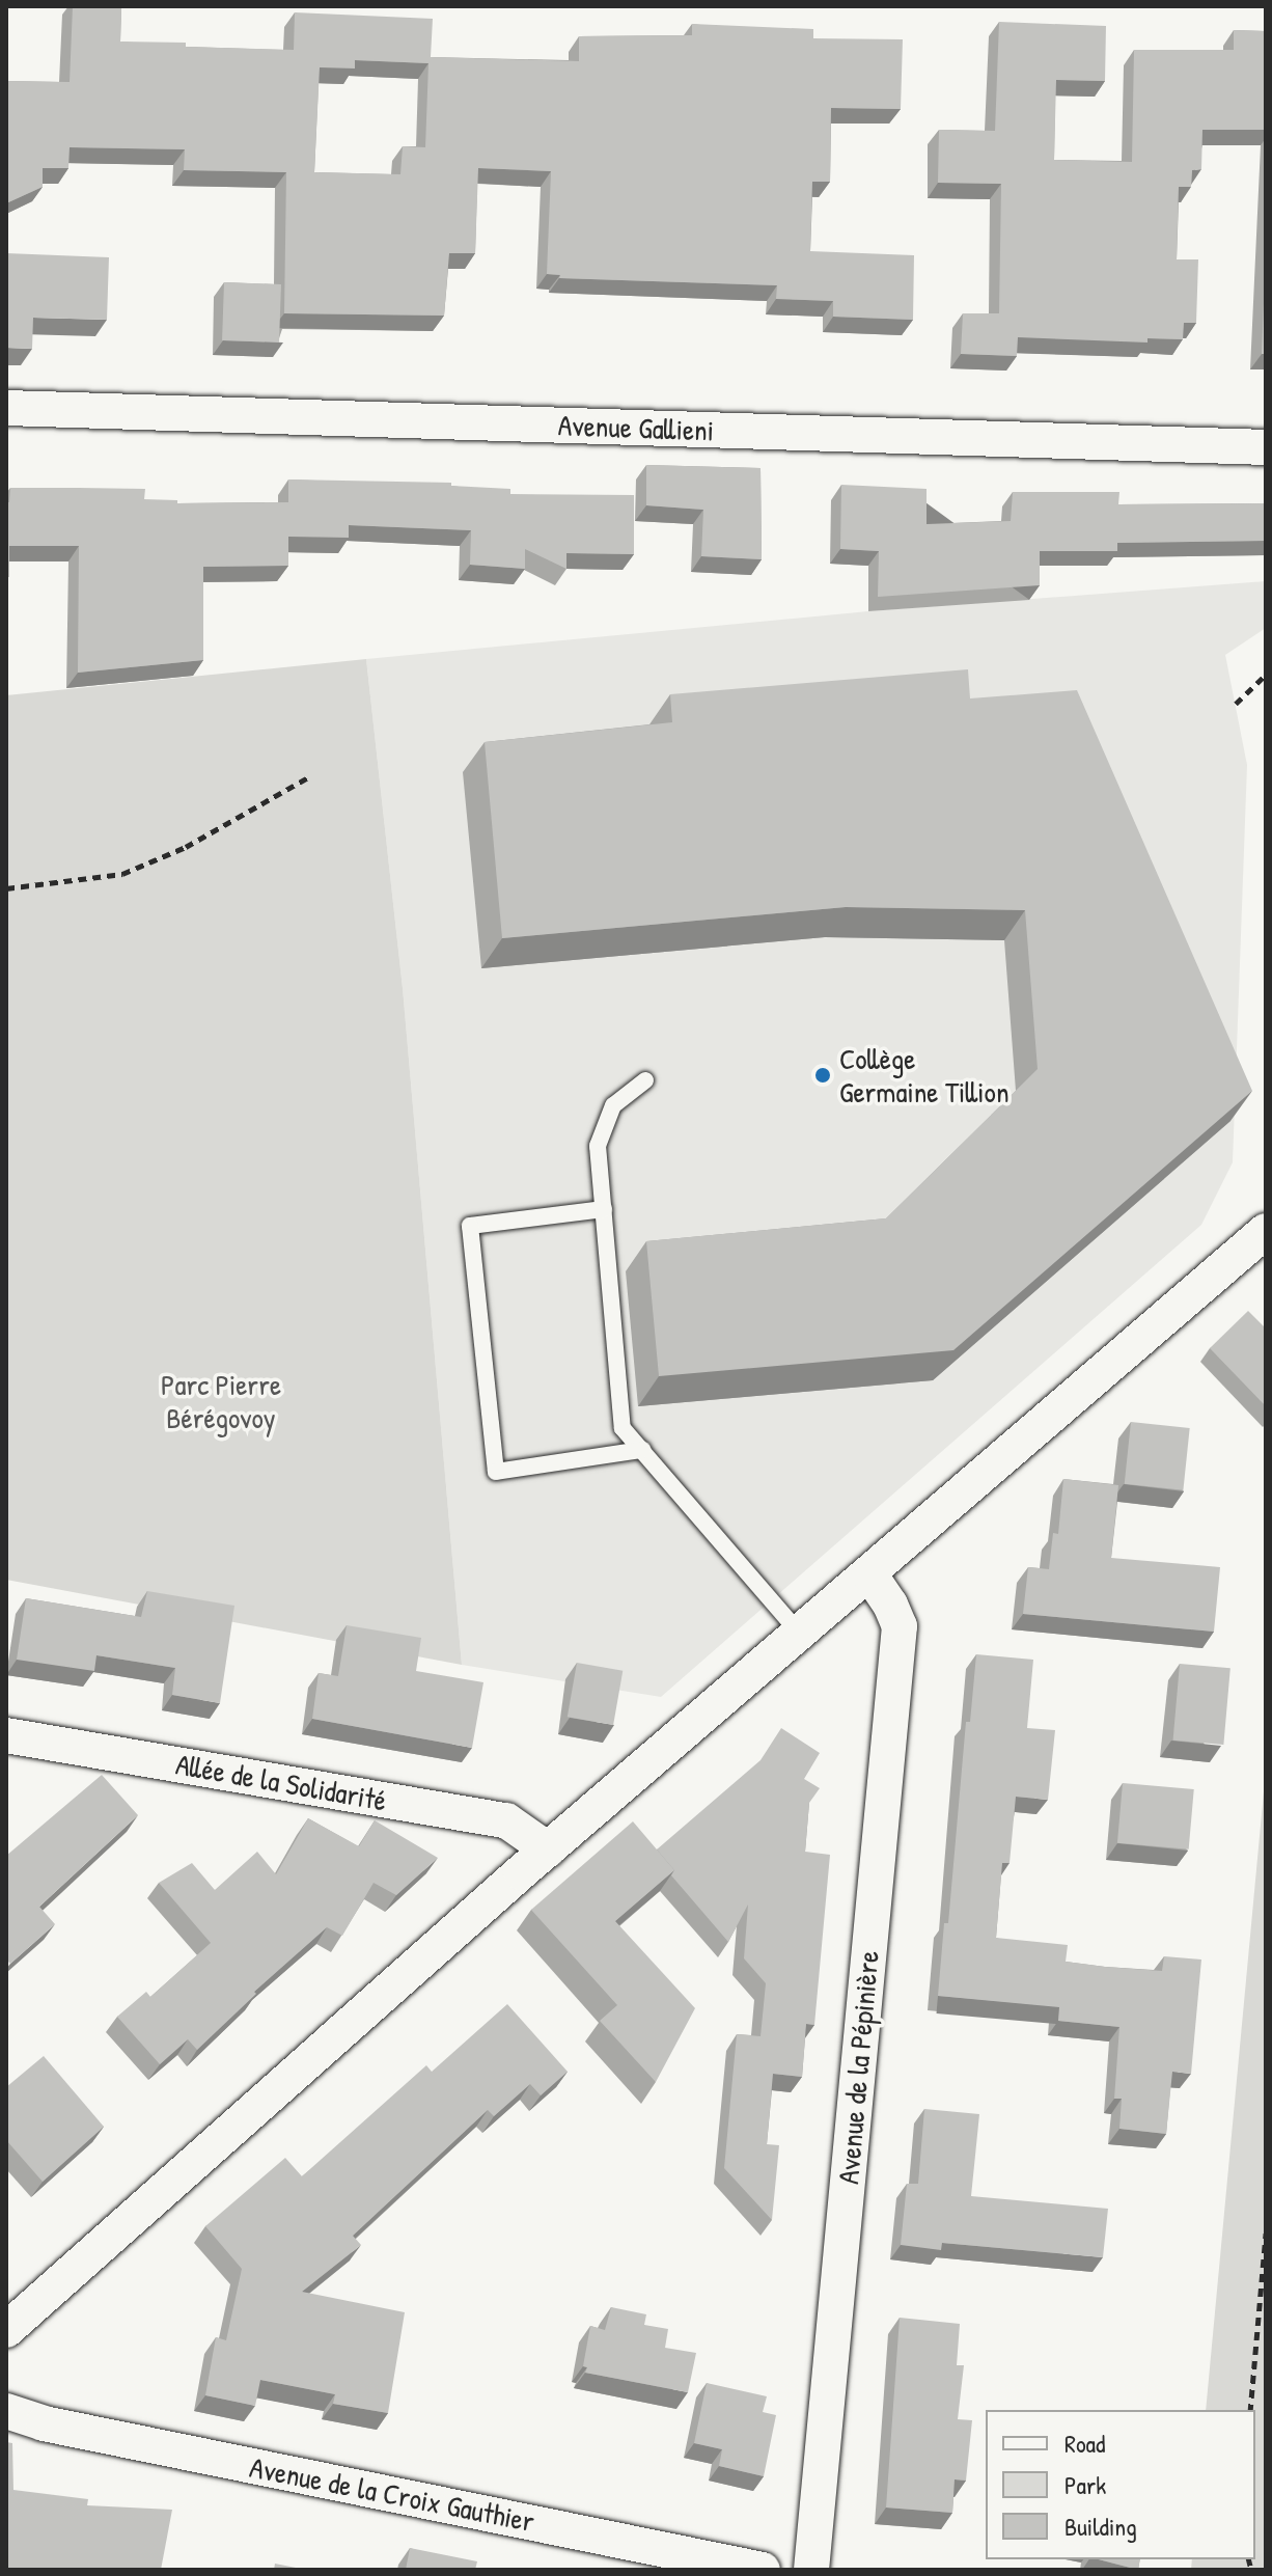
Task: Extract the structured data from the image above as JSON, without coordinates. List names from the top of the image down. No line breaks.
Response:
{"streets":{"street":["Avenue Gallieni","Allée de la Solidarité","Avenue de la Pépinière","Avenue de la Croix Gauthier"]},"parks":["Parc Pierre Bérégovoy"],"places":["Collège Germaine Tillion"],"legend":["Road","Park","Building"]}
